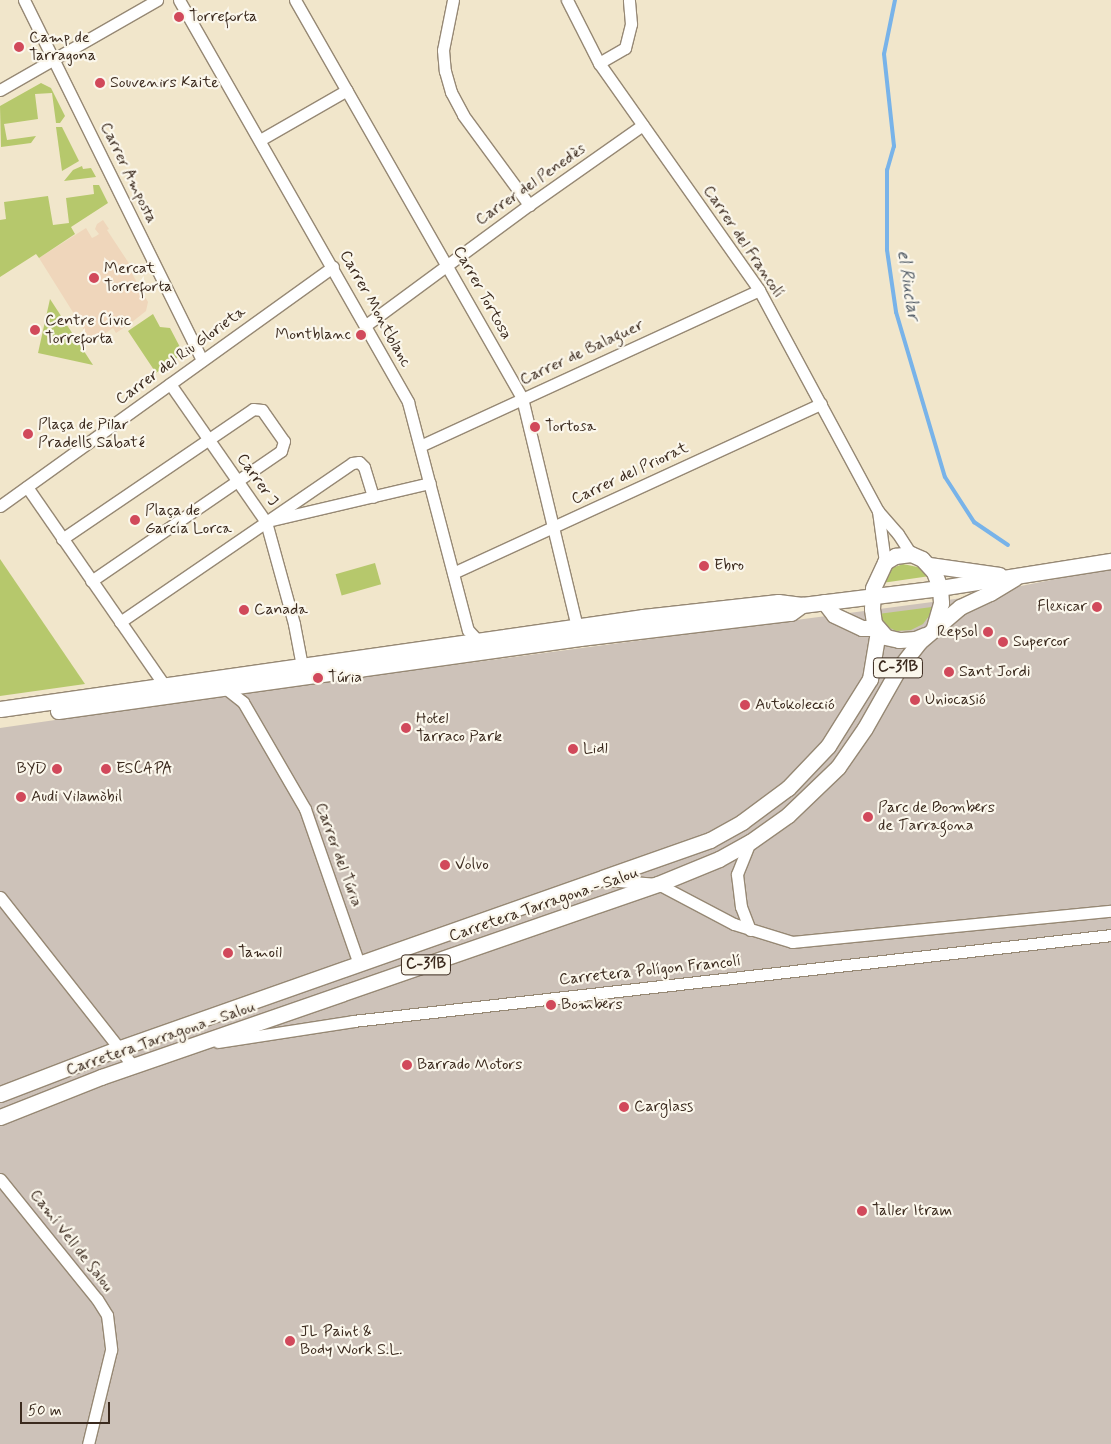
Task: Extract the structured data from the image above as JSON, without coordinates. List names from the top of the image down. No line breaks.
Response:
{"streets":{"main road":["C-31B","Carretera Tarragona - Salou"],"street":["Carrer Amposta","Carrer del Penedès","Carrer del Francolí","Carrer Tortosa","Carrer Montblanc","Carrer de Balaguer","Carrer del Riu Glorieta","Carrer del Priorat","Carrer J","Carrer del Túria","Carretera Polígon Francolí","Camí Vell de Salou"]},"crossings":[["Carrer Amposta","Carrer del Riu Glorieta"],["Carrer del Penedès","Carrer del Francolí"],["Carrer del Penedès","Carrer Tortosa"],["Carrer del Penedès","Carrer Montblanc"],["Carrer del Francolí","Carrer de Balaguer"],["Carrer del Francolí","Carrer del Priorat"],["Carrer del Francolí","Carretera Tarragona - Salou"],["Carrer Tortosa","Carrer de Balaguer"],["Carrer Tortosa","Carrer del Priorat"],["Carrer Montblanc","Carrer de Balaguer"],["Carrer Montblanc","Carrer del Riu Glorieta"],["Carrer Montblanc","Carrer del Priorat"],["Carrer del Riu Glorieta","Carrer J"],["Carrer del Túria","Carretera Tarragona - Salou"],["Carretera Tarragona - Salou","Carretera Polígon Francolí"]],"water":["el Riuclar"],"places":["Torreforta","Camp de Tarragona","Souvenirs Kaite","Mercat Torreforta","Centre Cívic Torreforta","Montblanc","Tortosa","Plaça de Pilar Pradells Sabaté","Plaça de García Lorca","Ebro","Flexicar","Canada","Repsol","Supercor","Sant Jordi","Túria","Uniocasió","Autokolecció","Hotel Tarraco Park","Lidl","BYD","ESCAPA","Audi Vilamòbil","Parc de Bombers de Tarragona","Volvo","Tamoil","Bombers","Barrado Motors","Carglass","Taller Itram","JL Paint & Body Work S.L."],"scale_bar":"50 m"}
